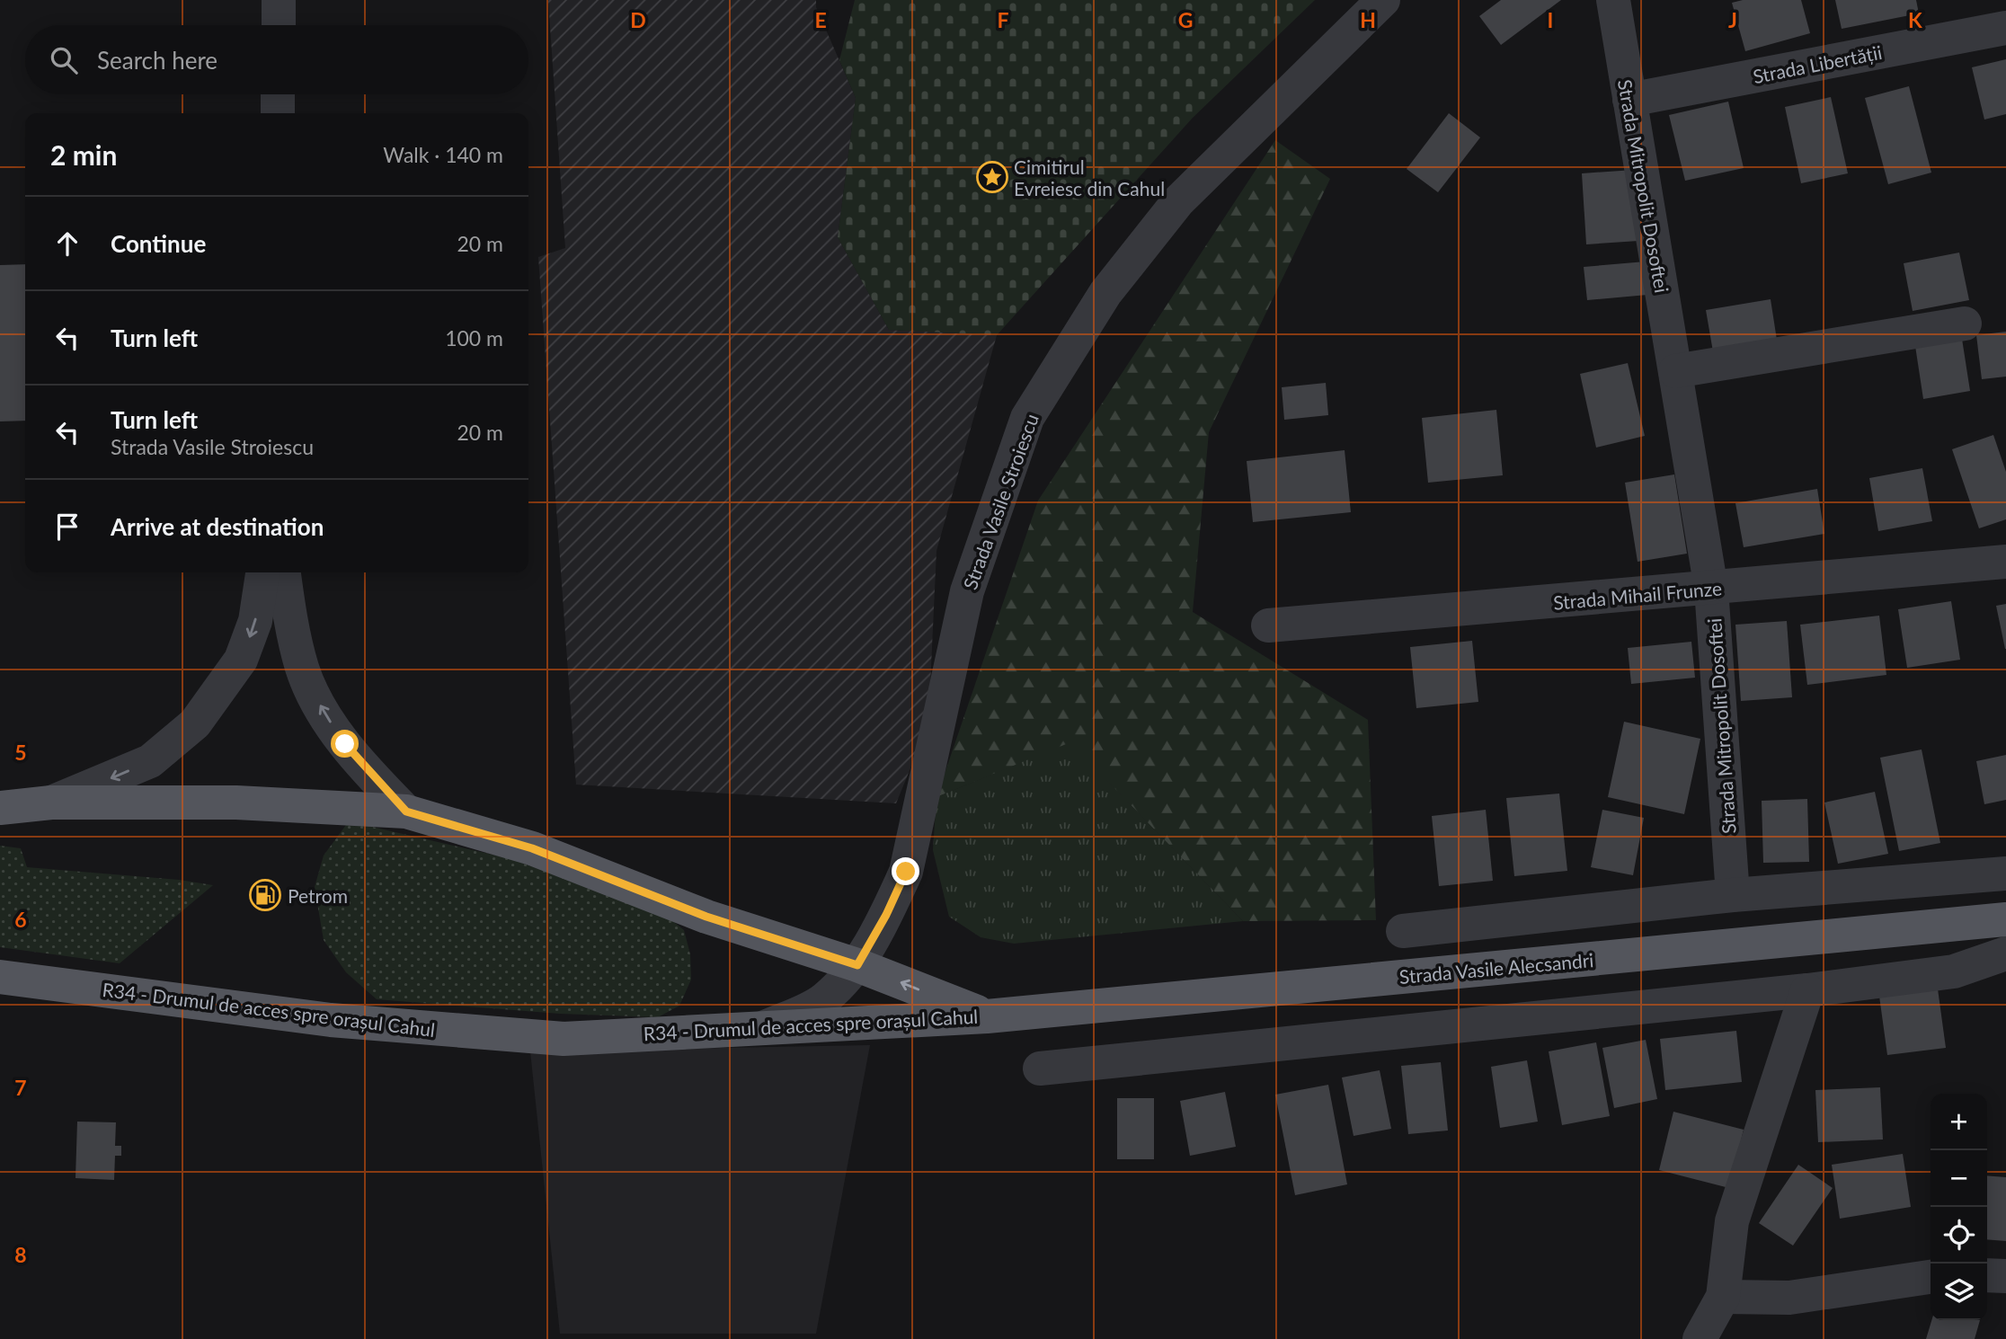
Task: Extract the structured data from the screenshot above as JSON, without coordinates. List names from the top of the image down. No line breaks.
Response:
{"streets":{"main road":["Strada Vasile Alecsandri","R34 - Drumul de acces spre orașul Cahul"],"street":["Strada Libertății","Strada Mitropolit Dosoftei","Strada Vasile Stroiescu","Strada Mihail Frunze"]},"crossings":[["Strada Libertății","Strada Mitropolit Dosoftei"],["Strada Mitropolit Dosoftei","Strada Mihail Frunze"],["Strada Vasile Stroiescu","R34 - Drumul de acces spre orașul Cahul"],["Strada Vasile Alecsandri","R34 - Drumul de acces spre orașul Cahul"]],"places":{"place":["Cimitirul Evreiesc din Cahul"],"fuel station":["Petrom"]},"page":{"search":"Search here","heading":["2 min","Walk · 140 m"],"list":[["Continue","20 m"],["Turn left","100 m"],["Turn left","Strada Vasile Stroiescu","20 m"],"Arrive at destination"],"map_buttons":["+","−"]},"grid":{"columns":["D","E","F","G","H","I","J","K"],"rows":["5","6","7","8"]}}
